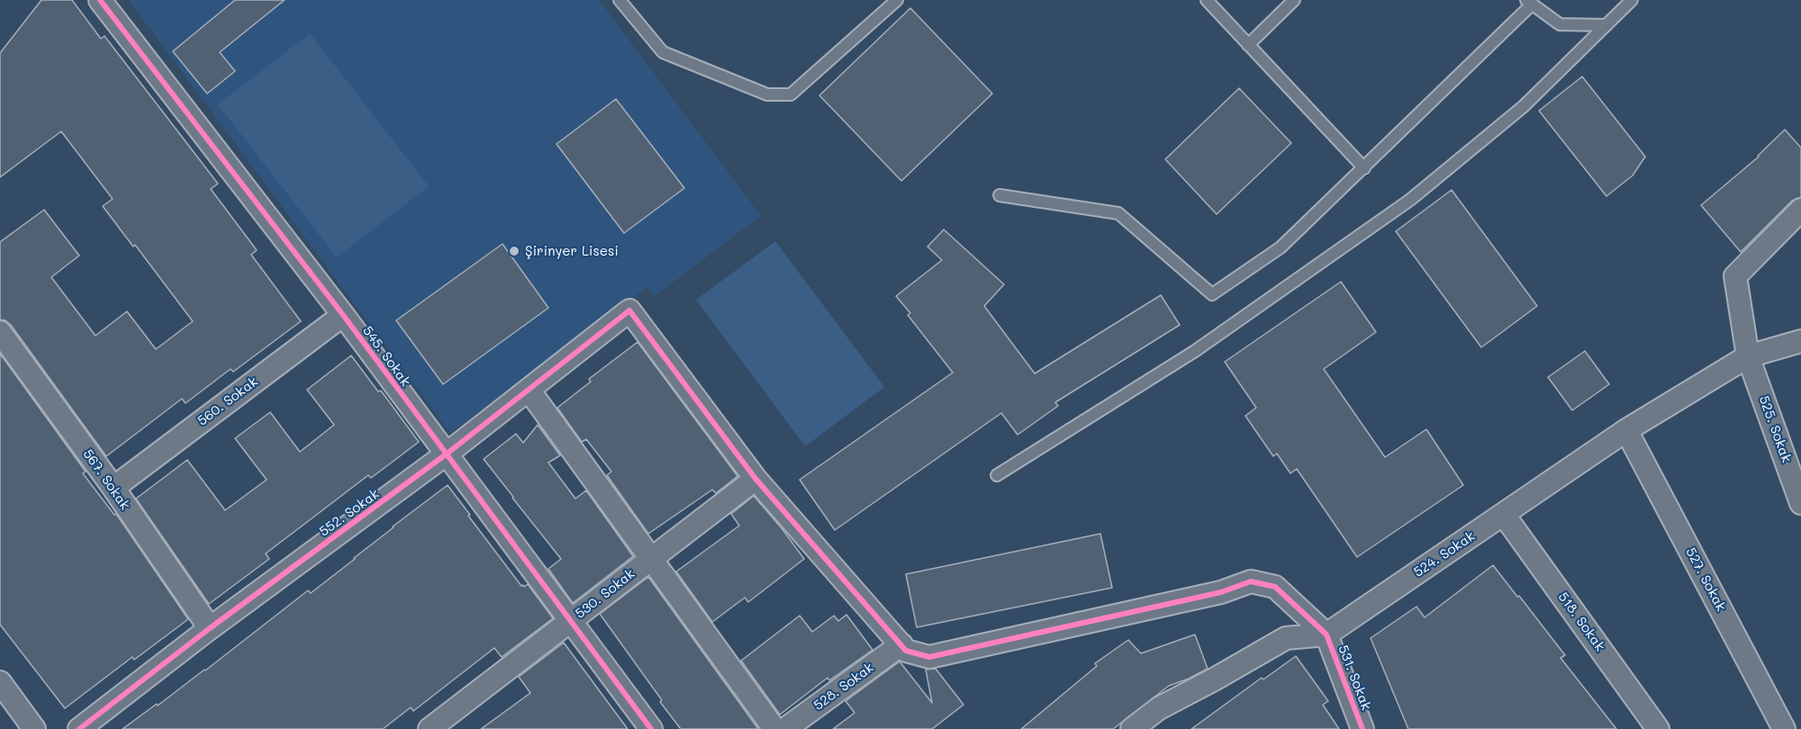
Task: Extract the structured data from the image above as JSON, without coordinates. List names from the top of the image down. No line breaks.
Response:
{"streets":{"street":["545. Sokak","560. Sokak","525. Sokak","567. Sokak","552. Sokak","524. Sokak","527. Sokak","530. Sokak","518. Sokak","531. Sokak","528. Sokak"]},"crossings":[["545. Sokak","560. Sokak"],["545. Sokak","552. Sokak"],["545. Sokak","530. Sokak"],["560. Sokak","567. Sokak"],["525. Sokak","524. Sokak"],["567. Sokak","552. Sokak"],["552. Sokak","530. Sokak"],["524. Sokak","527. Sokak"],["524. Sokak","518. Sokak"],["524. Sokak","531. Sokak"]],"places":["Şirinyer Lisesi"]}
